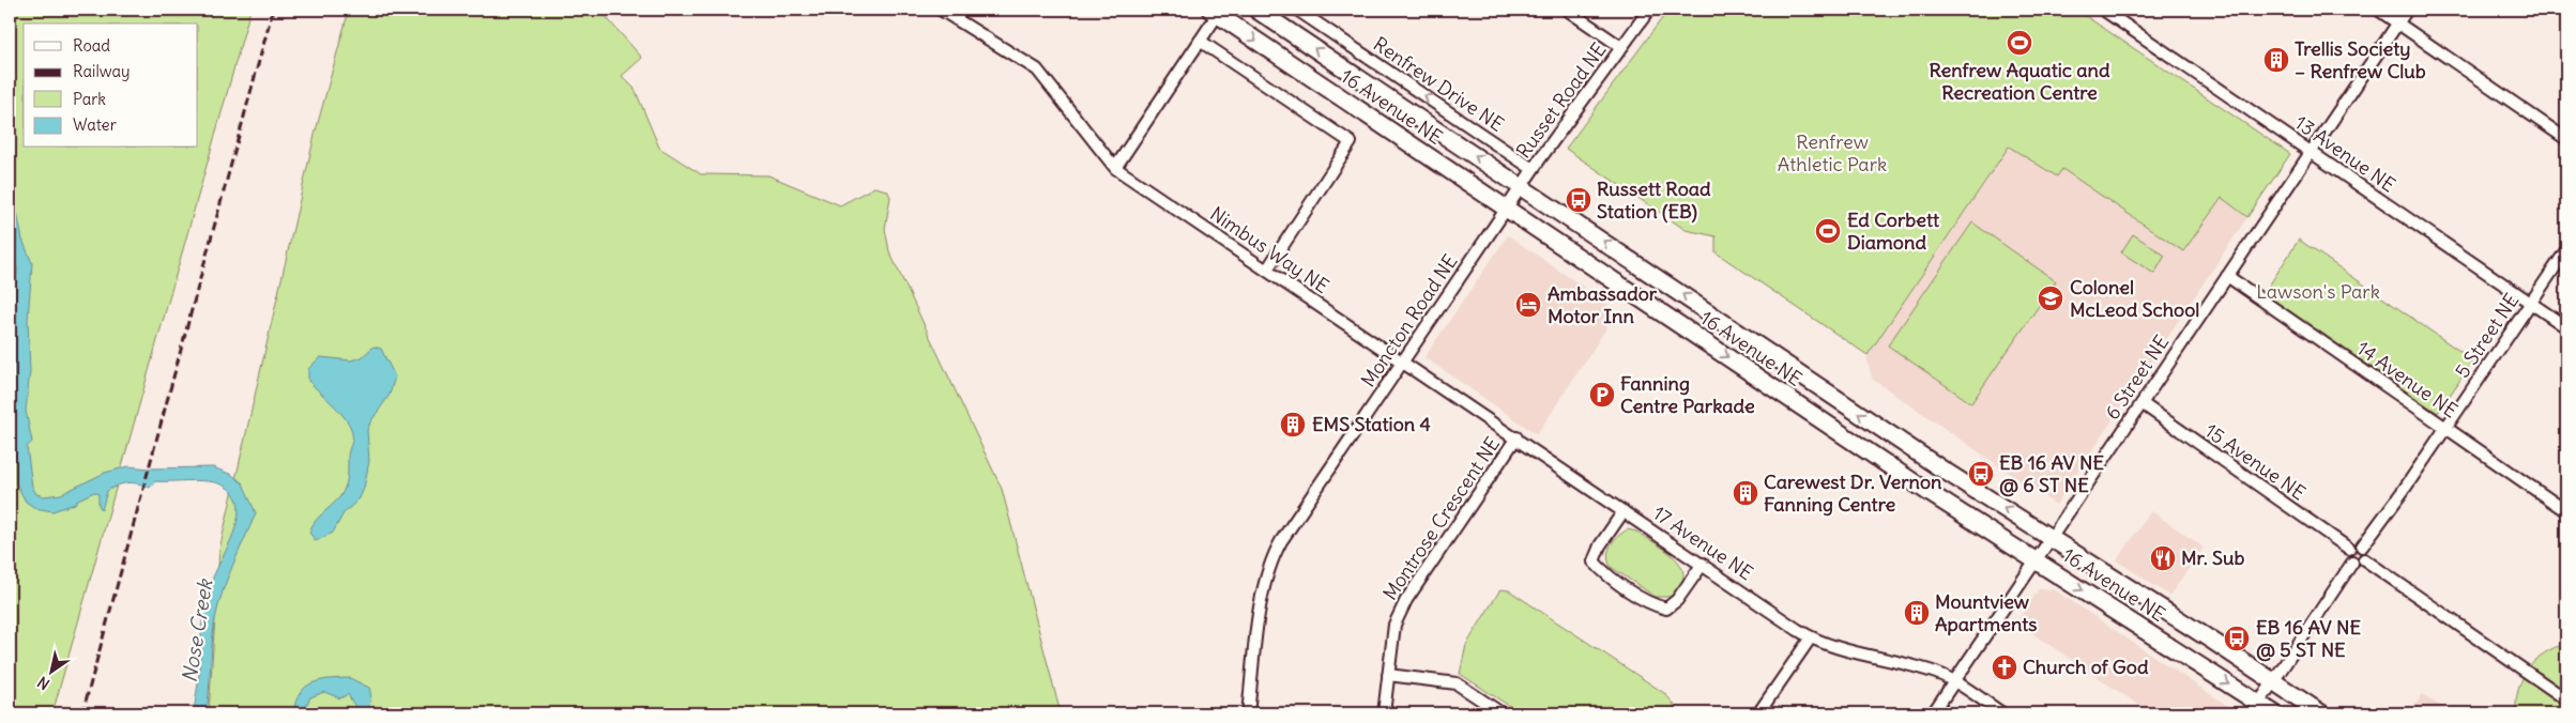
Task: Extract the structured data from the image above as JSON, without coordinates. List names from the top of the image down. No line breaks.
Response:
{"streets":{"highway":["16 Avenue NE"],"street":["Renfrew Drive NE","Russet Road NE","13 Avenue NE","Nimbus Way NE","Moncton Road NE","5 Street NE","6 Street NE","14 Avenue NE","15 Avenue NE","Montrose Crescent NE","17 Avenue NE"]},"crossings":[["Renfrew Drive NE","Russet Road NE"],["Russet Road NE","16 Avenue NE"],["Russet Road NE","Moncton Road NE"],["16 Avenue NE","Moncton Road NE"],["16 Avenue NE","6 Street NE"],["13 Avenue NE","5 Street NE"],["13 Avenue NE","6 Street NE"],["Nimbus Way NE","Moncton Road NE"],["Nimbus Way NE","17 Avenue NE"],["Moncton Road NE","17 Avenue NE"],["5 Street NE","14 Avenue NE"],["5 Street NE","15 Avenue NE"],["6 Street NE","14 Avenue NE"],["6 Street NE","15 Avenue NE"],["6 Street NE","17 Avenue NE"],["Montrose Crescent NE","17 Avenue NE"]],"one_way":["Renfrew Drive NE"],"water":["Nose Creek"],"parks":["Renfrew Athletic Park","Lawson's Park"],"places":{"sports":["Renfrew Aquatic and Recreation Centre","Ed Corbett Diamond"],"building":["Trellis Society – Renfrew Club","EMS Station 4","Carewest Dr. Vernon Fanning Centre","Mountview Apartments"],"bus stop":["Russett Road Station (EB)","EB 16 AV NE @ 6 ST NE","EB 16 AV NE @ 5 ST NE"],"school or university":["Colonel McLeod School"],"hotel":["Ambassador Motor Inn"],"parking":["Fanning Centre Parkade"],"restaurant":["Mr. Sub"],"church":["Church of God"]},"legend":["Road","Railway","Park","Water"],"north":"bottom left"}
